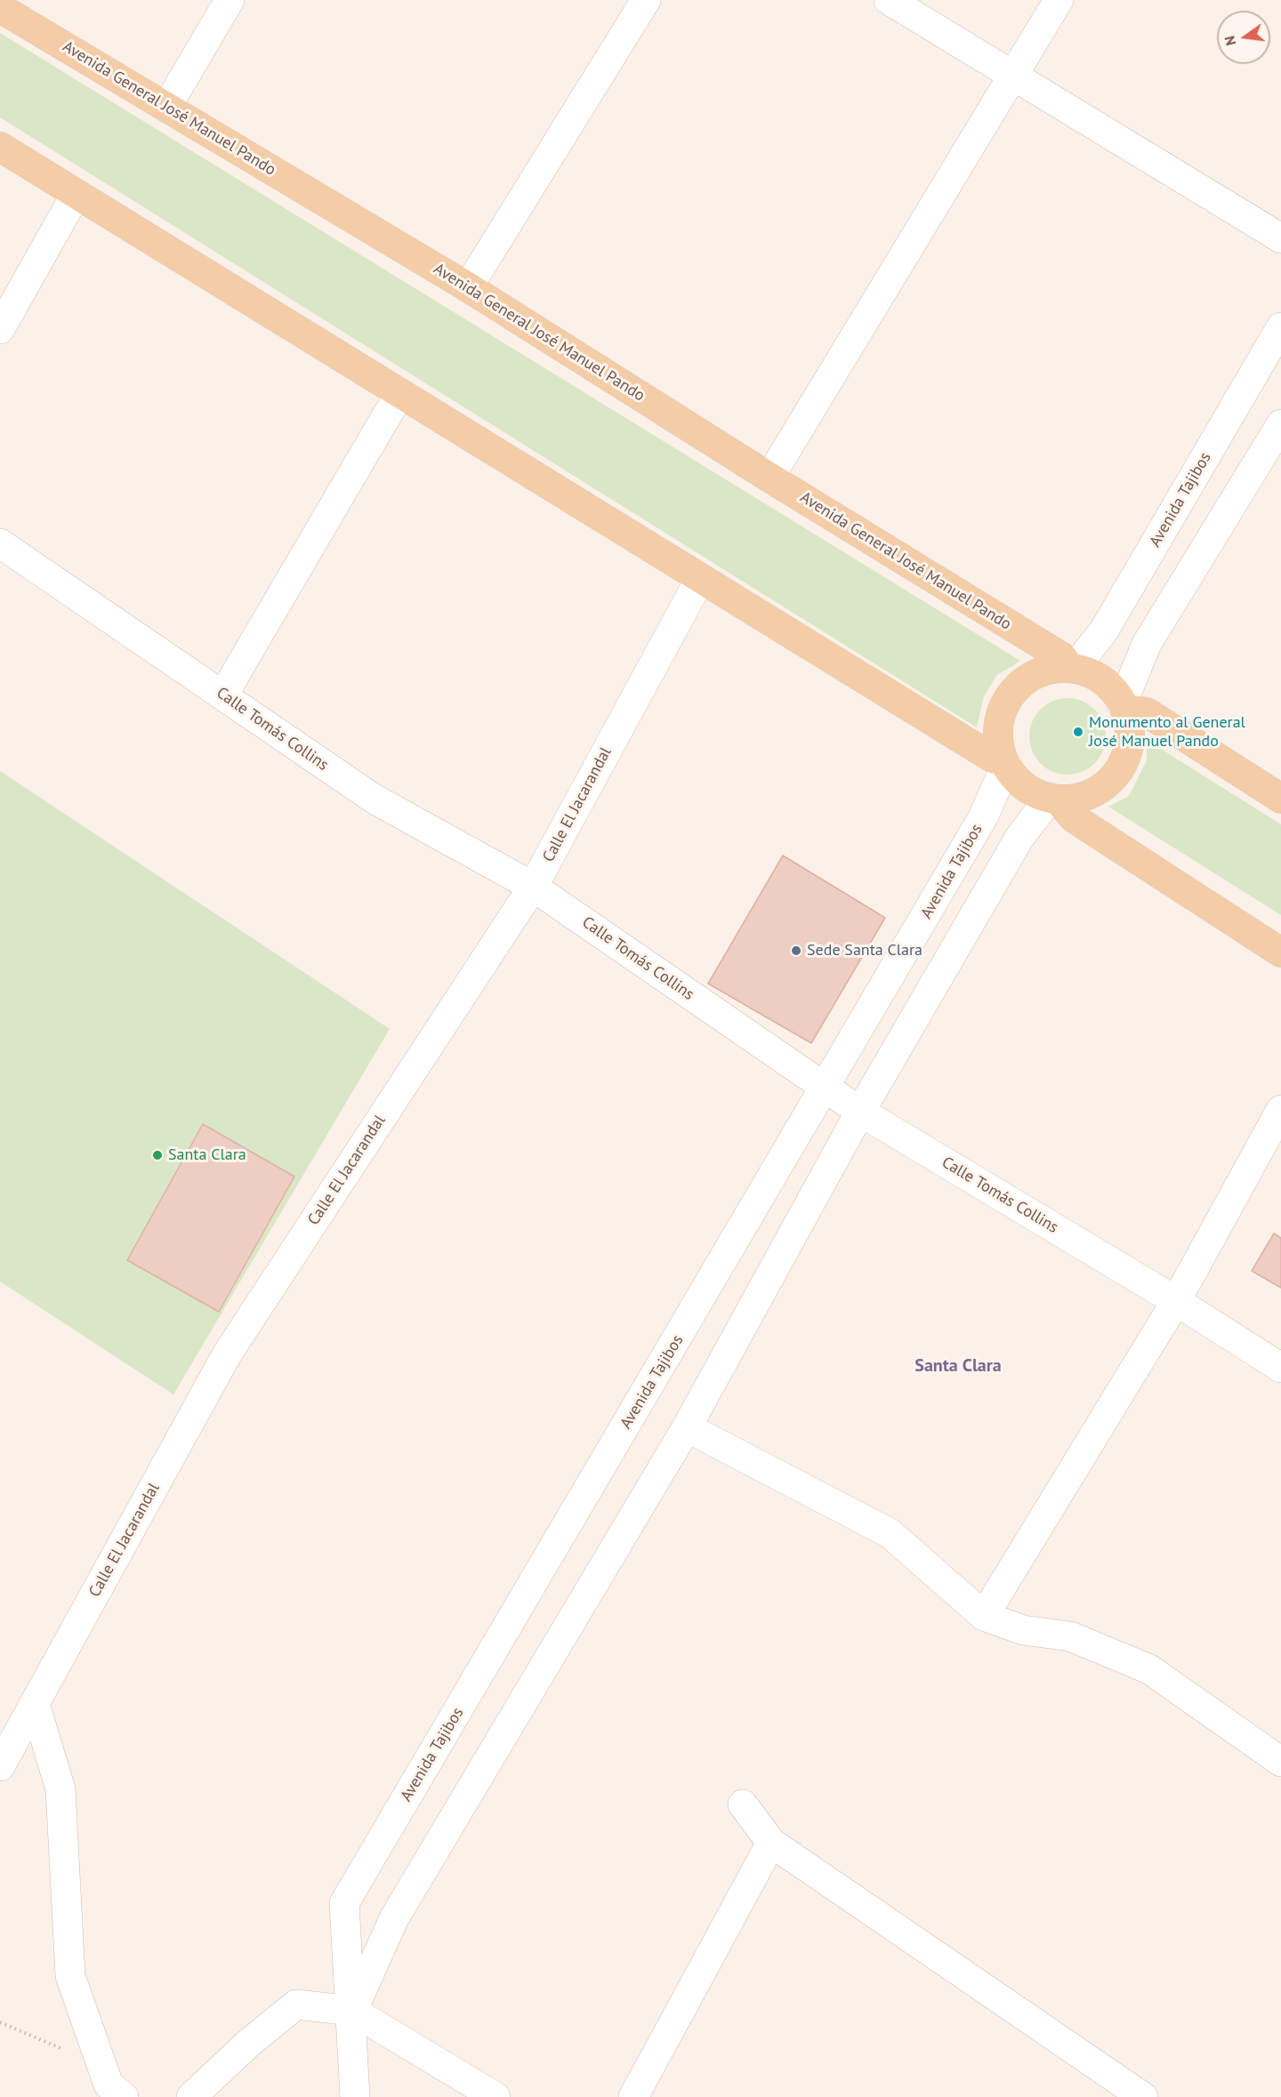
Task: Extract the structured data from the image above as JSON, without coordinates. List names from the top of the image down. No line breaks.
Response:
{"streets":{"main road":["Avenida General José Manuel Pando"],"street":["Avenida Tajibos","Calle Tomás Collins","Calle El Jacarandal"]},"crossings":[["Avenida General José Manuel Pando","Avenida Tajibos"],["Avenida Tajibos","Calle Tomás Collins"],["Calle Tomás Collins","Calle El Jacarandal"]],"districts":["Santa Clara"],"places":["Monumento al General José Manuel Pando","Sede Santa Clara","Santa Clara"],"north":"left"}
